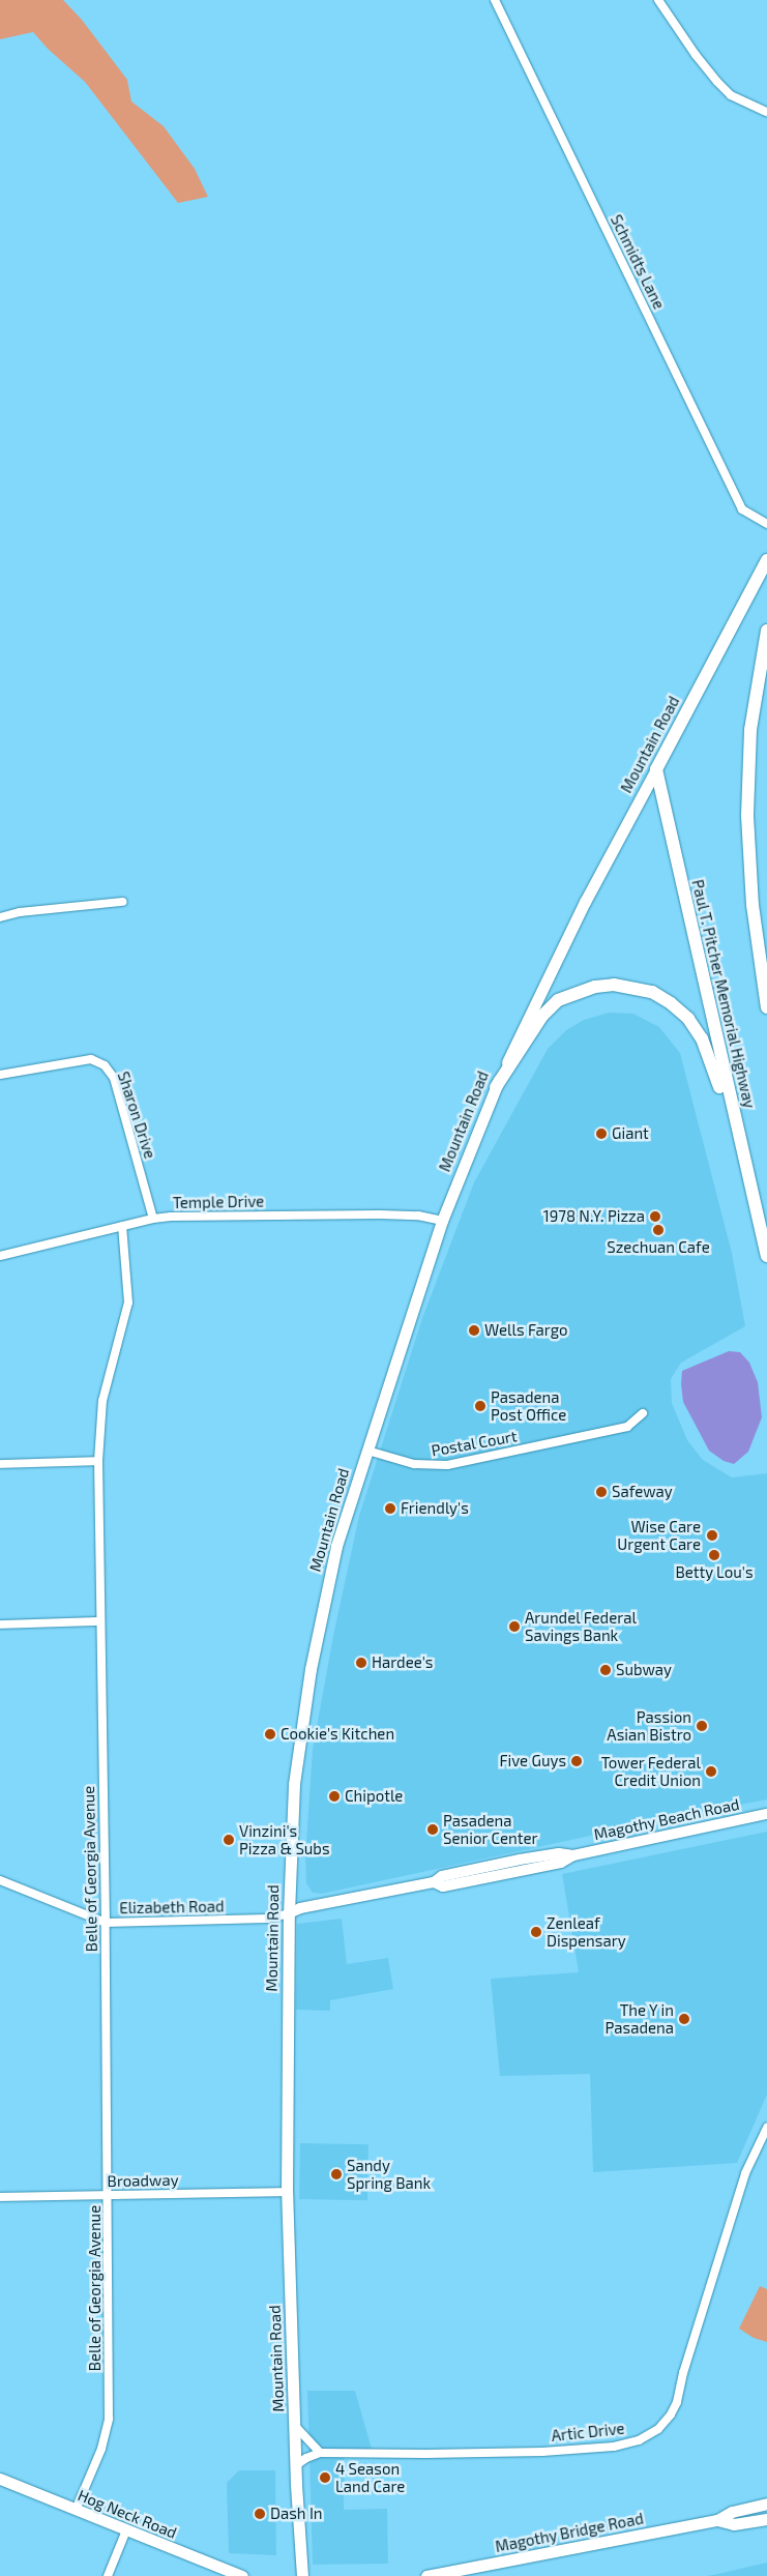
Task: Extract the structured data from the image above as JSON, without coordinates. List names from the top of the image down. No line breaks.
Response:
{"streets":{"main road":["Mountain Road","Paul T. Pitcher Memorial Highway","Hog Neck Road","Magothy Bridge Road"],"street":["Schmidts Lane","Sharon Drive","Temple Drive","Postal Court","Magothy Beach Road","Belle of Georgia Avenue","Elizabeth Road","Broadway","Artic Drive"]},"crossings":[["Mountain Road","Paul T. Pitcher Memorial Highway"],["Mountain Road","Temple Drive"],["Mountain Road","Postal Court"],["Mountain Road","Magothy Beach Road"],["Mountain Road","Elizabeth Road"],["Mountain Road","Broadway"],["Mountain Road","Artic Drive"],["Sharon Drive","Temple Drive"],["Temple Drive","Belle of Georgia Avenue"],["Magothy Beach Road","Elizabeth Road"],["Belle of Georgia Avenue","Elizabeth Road"],["Belle of Georgia Avenue","Broadway"],["Belle of Georgia Avenue","Hog Neck Road"]],"places":["Giant","1978 N.Y. Pizza","Szechuan Cafe","Wells Fargo","Pasadena Post Office","Safeway","Friendly's","Wise Care Urgent Care","Betty Lou's","Arundel Federal Savings Bank","Hardee's","Subway","Passion Asian Bistro","Cookie's Kitchen","Five Guys","Tower Federal Credit Union","Chipotle","Pasadena Senior Center","Vinzini's Pizza & Subs","Zenleaf Dispensary","The Y in Pasadena","Sandy Spring Bank","4 Season Land Care","Dash In"]}
